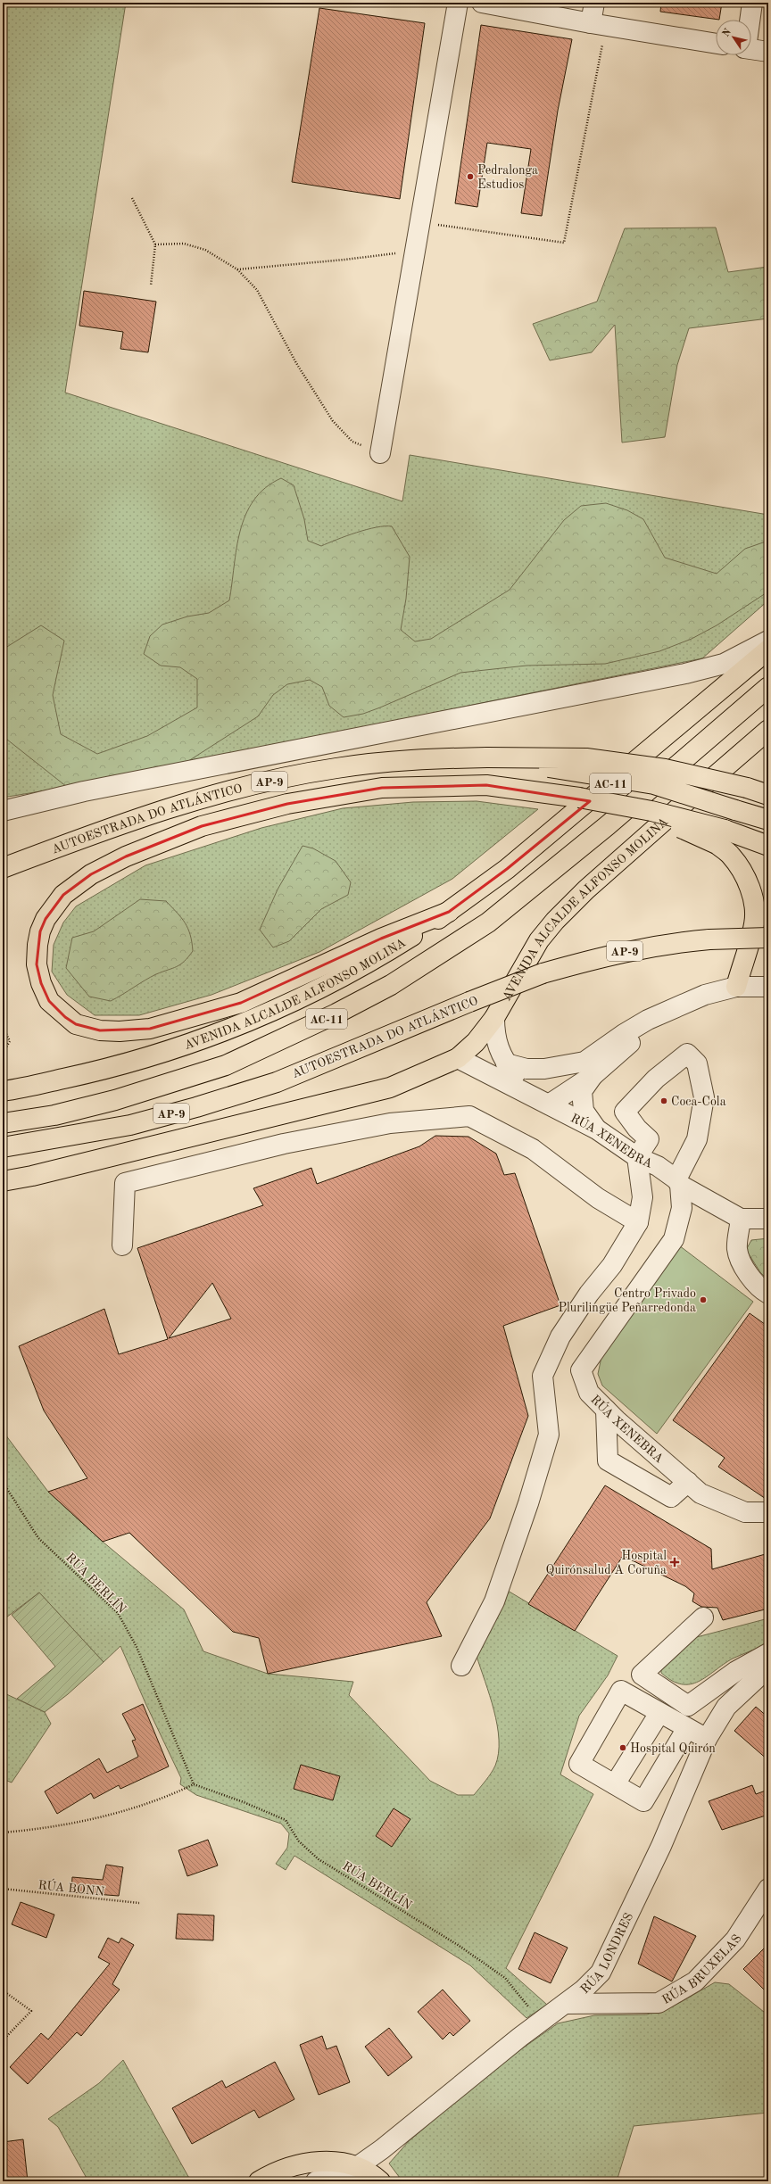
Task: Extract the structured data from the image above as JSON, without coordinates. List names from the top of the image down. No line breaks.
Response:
{"streets":{"main road":["AP-9","AC-11","AUTOESTRADA DO ATLÁNTICO","AVENIDA ALCALDE ALFONSO MOLINA"],"street":["RÚA XENEBRA","RÚA LONDRES","RÚA BRUXELAS"],"path":["RÚA BERLÍN","RÚA BONN"]},"crossings":[["AVENIDA ALCALDE ALFONSO MOLINA","RÚA XENEBRA"],["RÚA BERLÍN","RÚA LONDRES"],["RÚA LONDRES","RÚA BRUXELAS"]],"places":{"other":["Pedralonga Estudios","Coca-Cola","Centro Privado Plurilingüe Peñarredonda","Hospital Quirón"],"health":["Hospital Quirónsalud A Coruña"]},"north":"top left"}
